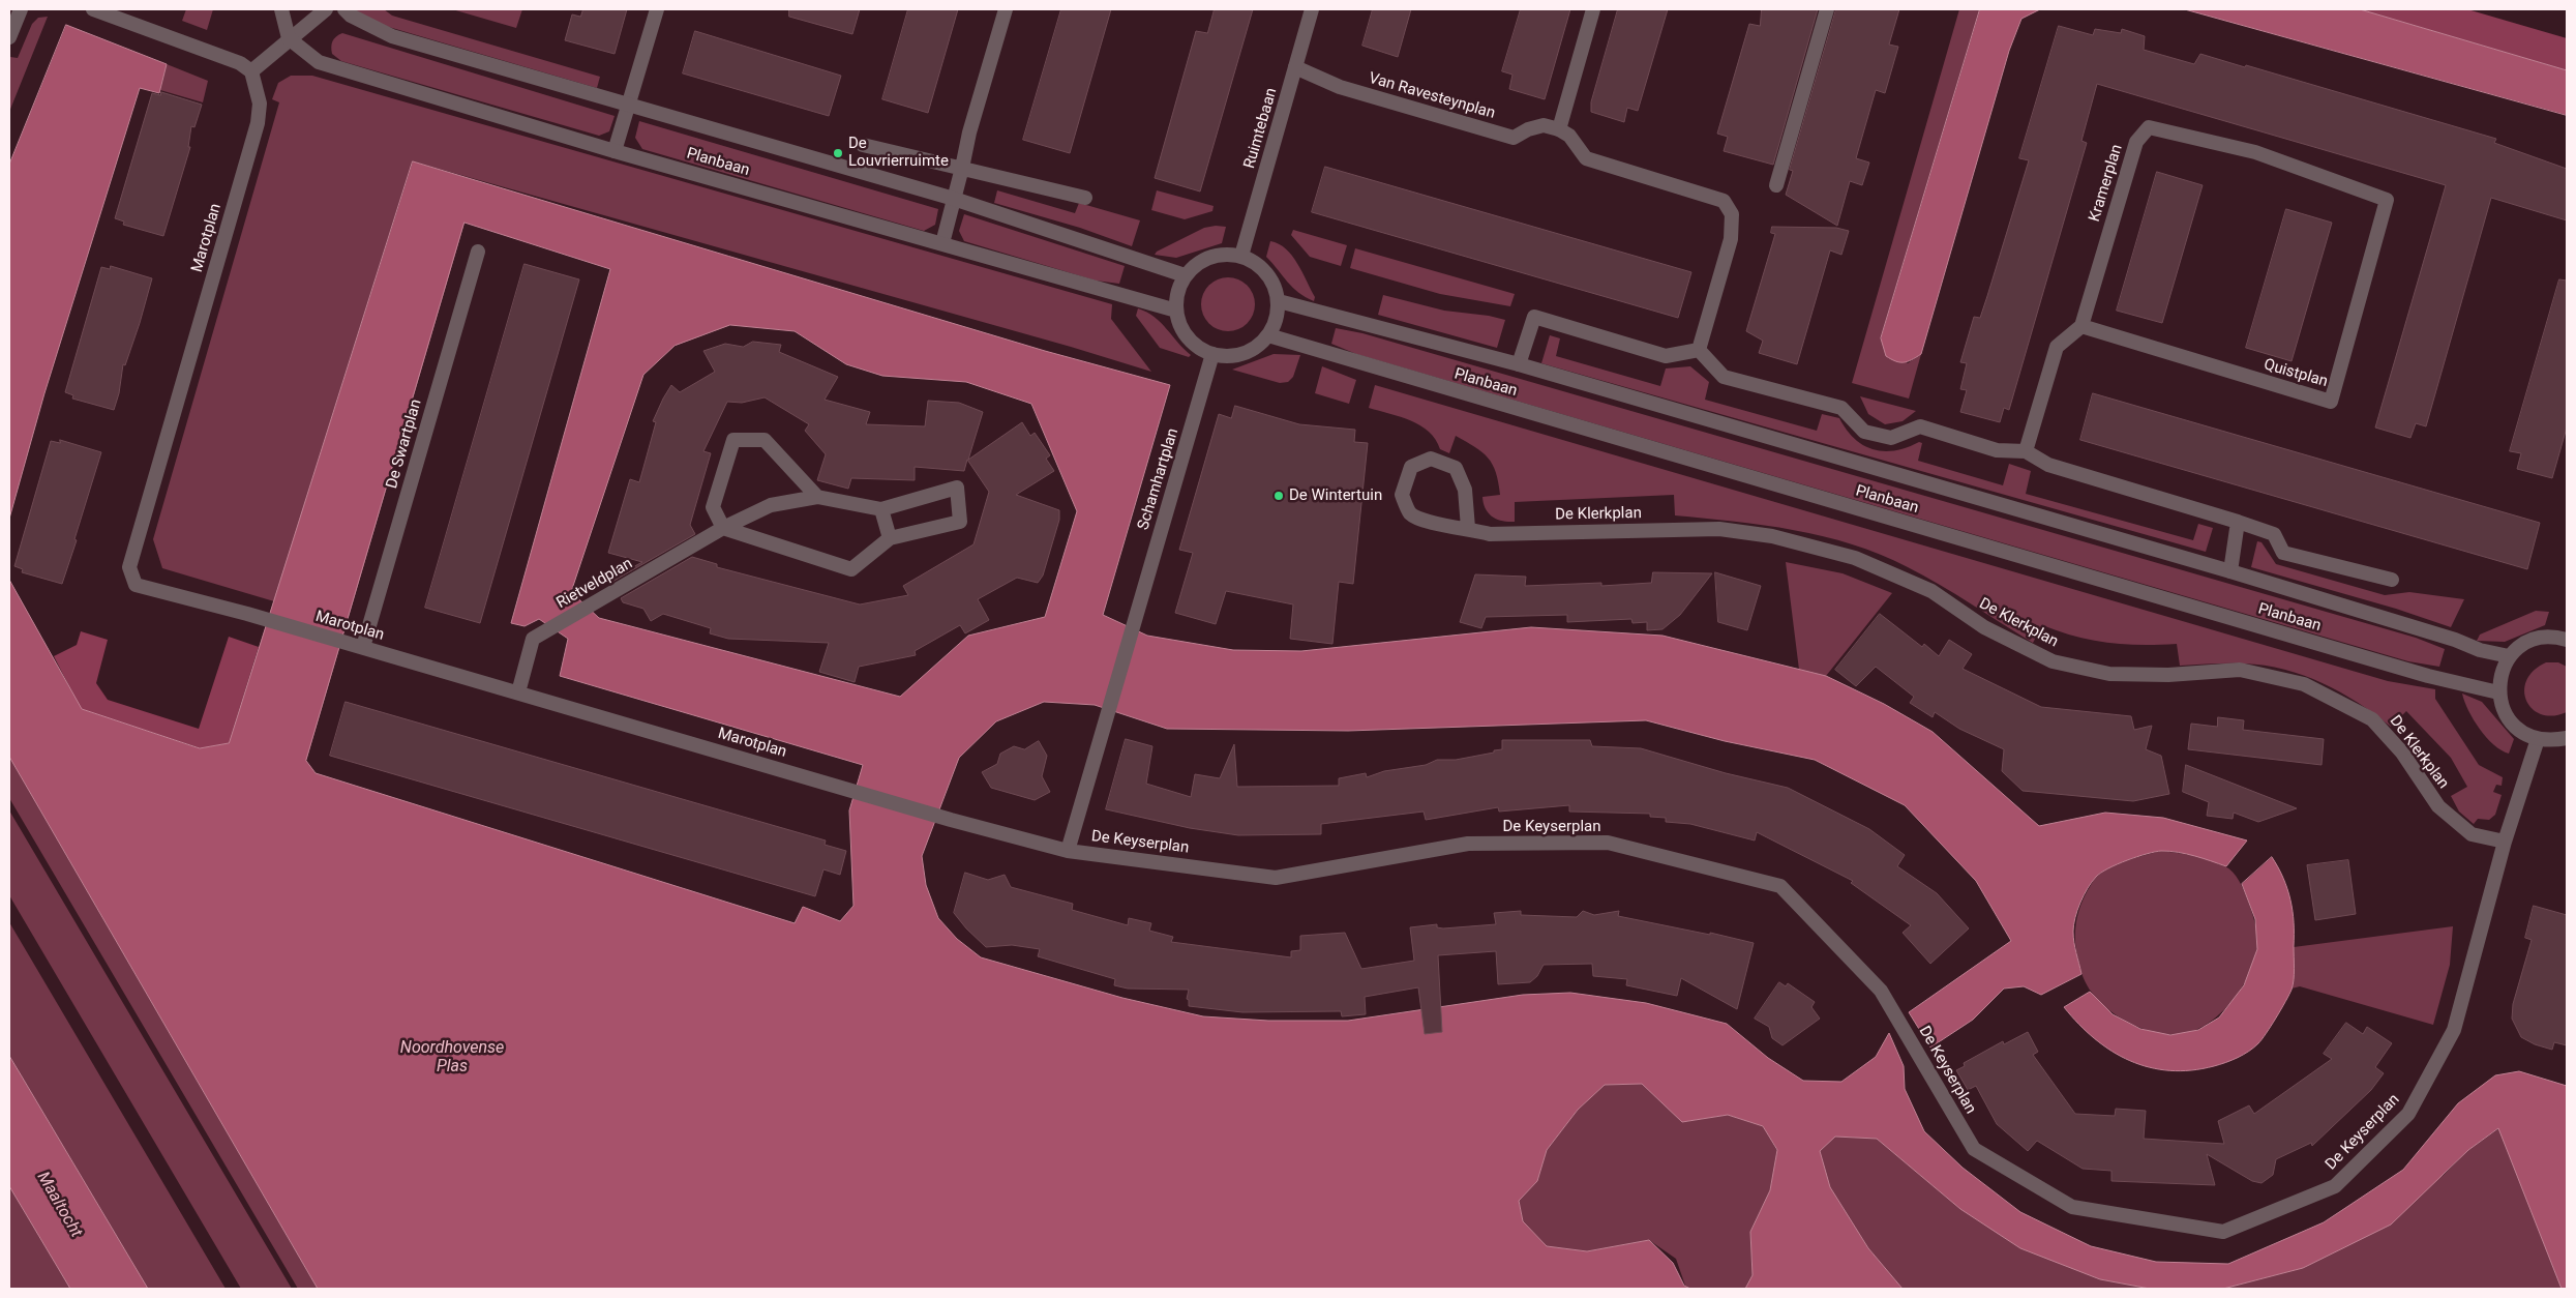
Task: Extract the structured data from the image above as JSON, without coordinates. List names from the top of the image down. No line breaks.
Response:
{"streets":{"street":["Van Ravesteynplan","Ruimtebaan","Planbaan","Kramerplan","Marotplan","Quistplan","De Swartplan","Schamhartplan","De Klerkplan","Rietveldplan","De Keyserplan"]},"crossings":[["Van Ravesteynplan","Ruimtebaan"],["Ruimtebaan","Planbaan"],["Ruimtebaan","Schamhartplan"],["Planbaan","Schamhartplan"],["Kramerplan","Quistplan"],["Marotplan","De Swartplan"],["Marotplan","Schamhartplan"],["Marotplan","Rietveldplan"],["Marotplan","De Keyserplan"],["Schamhartplan","De Keyserplan"],["De Klerkplan","De Keyserplan"]],"water":["Noordhovense Plas","Maaltocht"],"places":["De Louvrierruimte","De Wintertuin"]}
